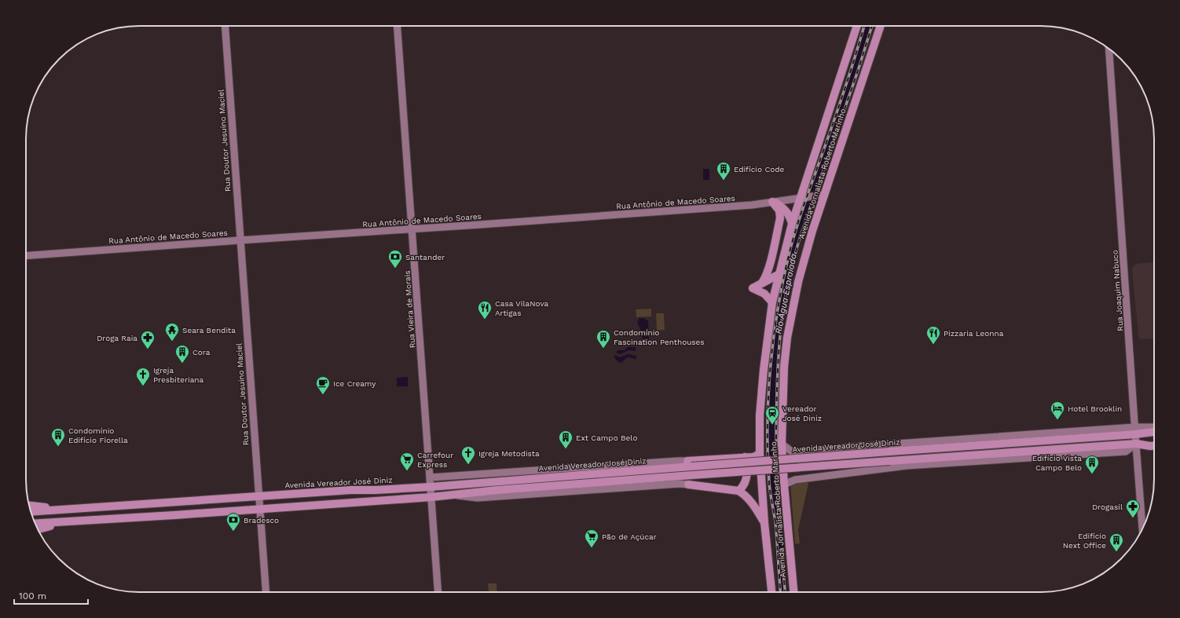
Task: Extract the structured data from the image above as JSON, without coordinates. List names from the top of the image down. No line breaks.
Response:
{"streets":{"main road":["Avenida Jornalista Roberto Marinho","Avenida Vereador José Diniz"],"street":["Rua Doutor Jesuíno Maciel","Rua Antônio de Macedo Soares","Rua Joaquim Nabuco","Rua Vieira de Morais"]},"crossings":[["Rua Doutor Jesuíno Maciel","Rua Antônio de Macedo Soares"],["Rua Doutor Jesuíno Maciel","Avenida Vereador José Diniz"],["Avenida Jornalista Roberto Marinho","Rua Antônio de Macedo Soares"],["Avenida Jornalista Roberto Marinho","Avenida Vereador José Diniz"],["Rua Antônio de Macedo Soares","Rua Vieira de Morais"],["Rua Joaquim Nabuco","Avenida Vereador José Diniz"],["Rua Vieira de Morais","Avenida Vereador José Diniz"]],"water":["Rio Água Espraiada"],"places":{"building":["Edifício Code","Condomínio Fascination Penthouses","Cora","Condomínio Edifício Fiorella","Ext Campo Belo","Edifício Vista Campo Belo","Edifício Next Office"],"bank":["Santander","Bradesco"],"restaurant":["Casa VilaNova Artigas","Pizzaria Leonna"],"temple":["Seara Bendita"],"pharmacy":["Droga Raia","Drogasil"],"church":["Igreja Presbiteriana","Igreja Metodista"],"cafe":["Ice Creamy"],"hotel":["Hotel Brooklin"],"station":["Vereador José Diniz"],"supermarket":["Carrefour Express","Pão de Açúcar"]},"scale_bar":"100 m"}
